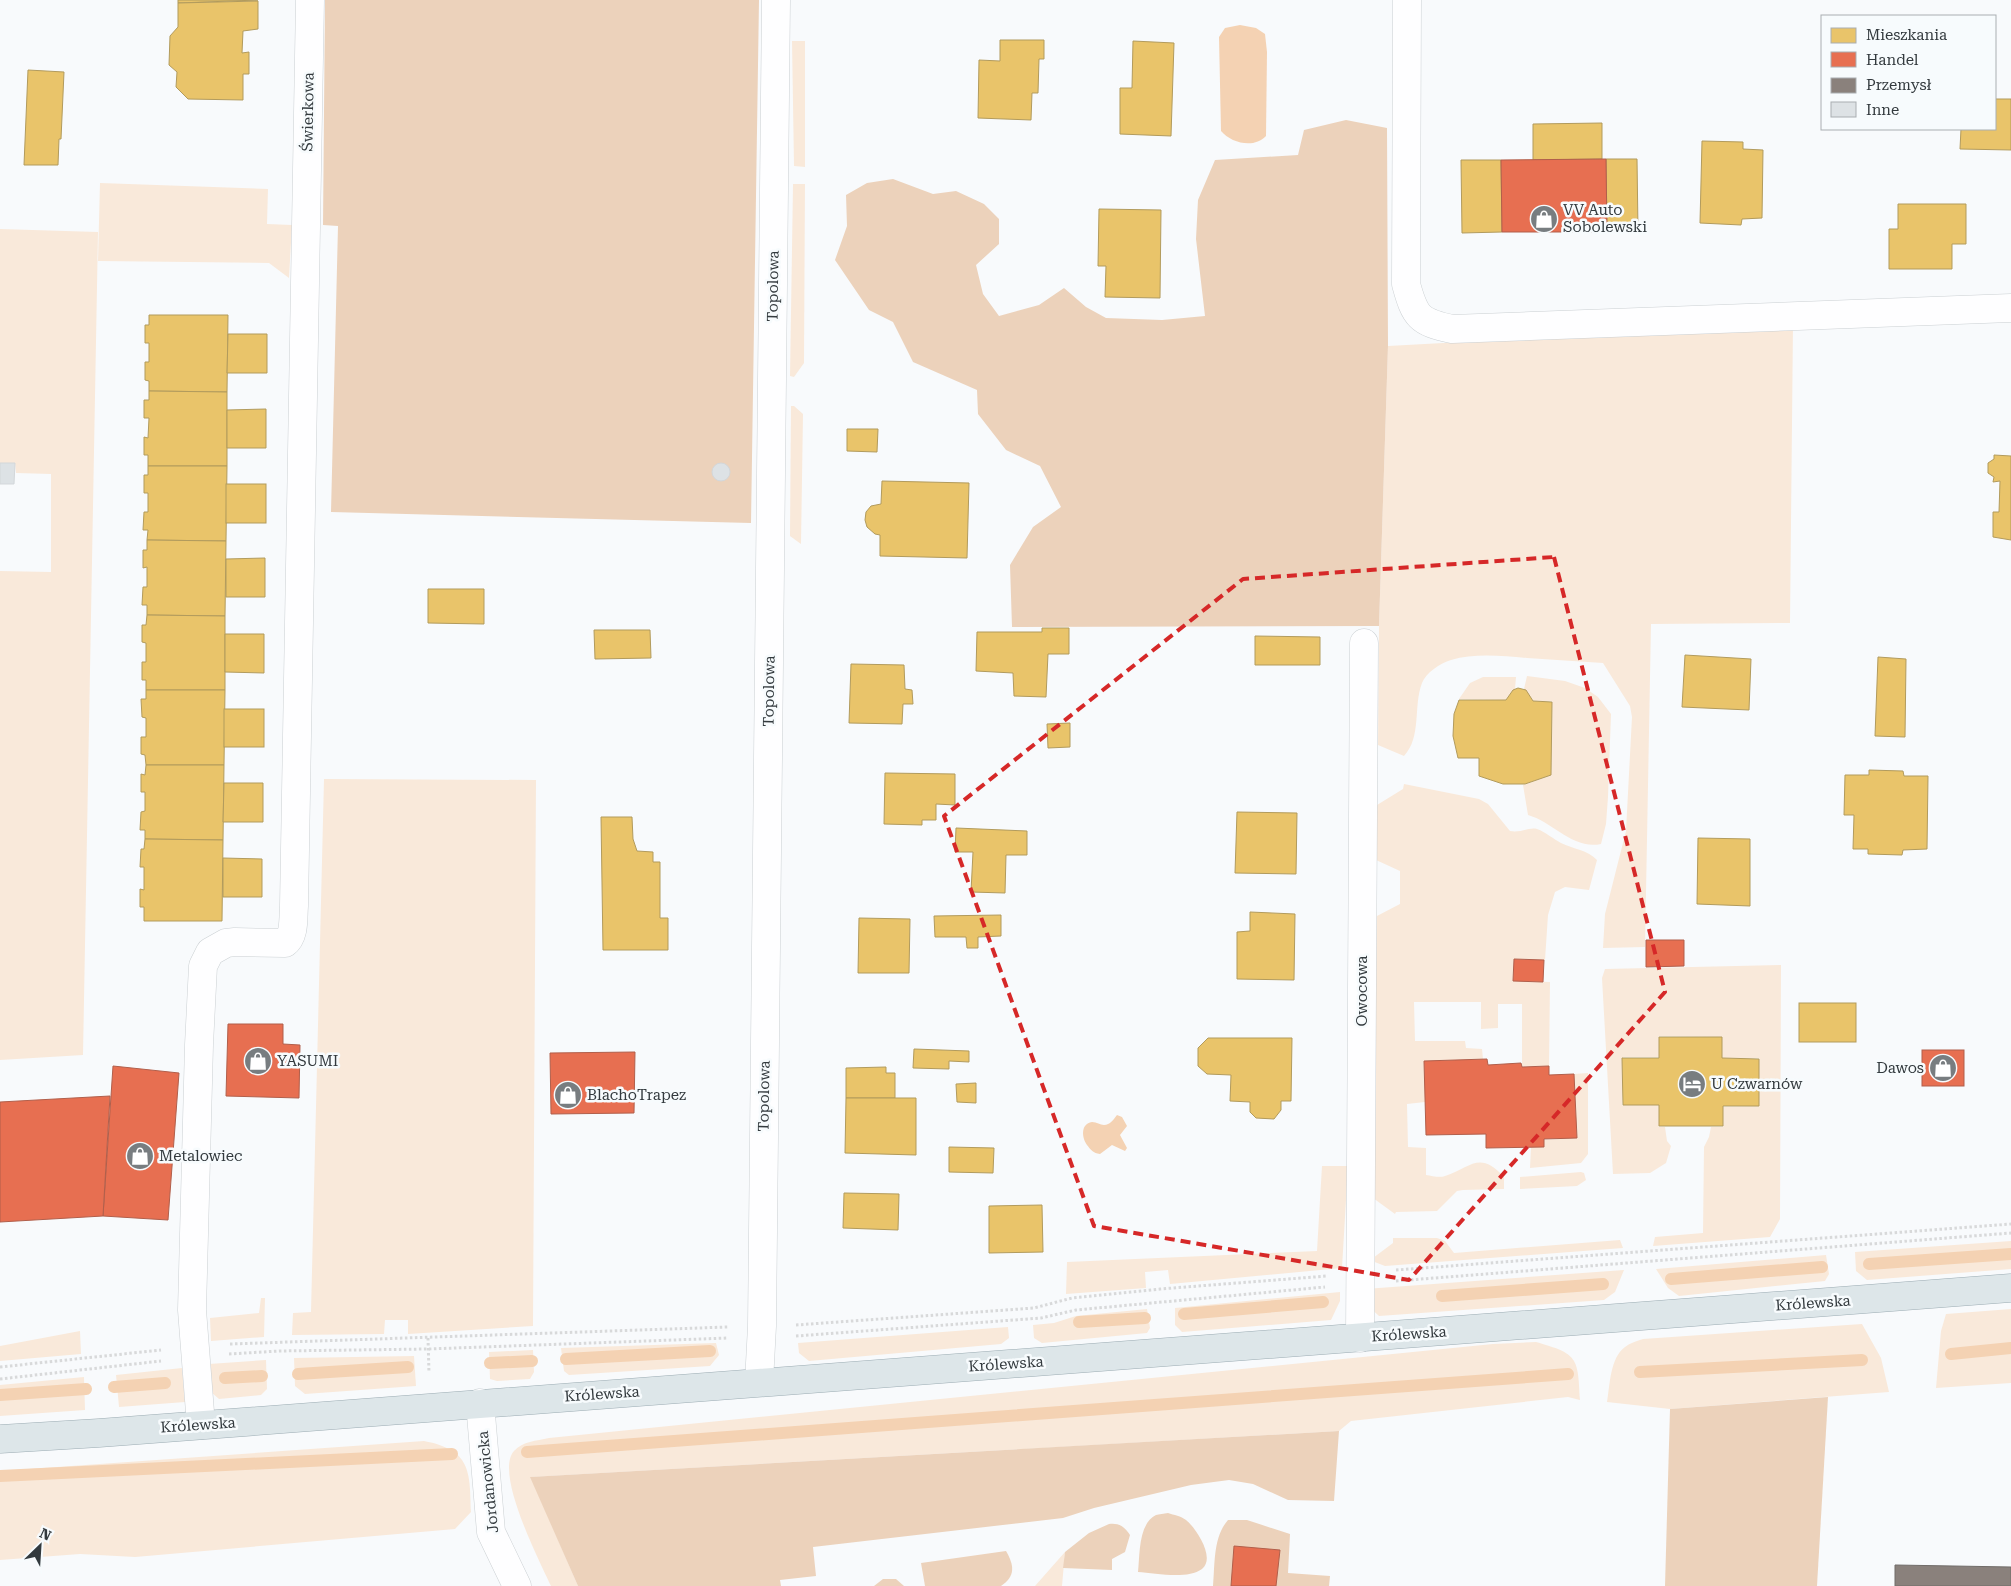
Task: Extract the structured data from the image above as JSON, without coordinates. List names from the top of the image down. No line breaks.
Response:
{"streets":{"main road":["Królewska"],"street":["Świerkowa","Topolowa","Owocowa","Jordanowicka"]},"crossings":[["Topolowa","Królewska"],["Owocowa","Królewska"],["Królewska","Jordanowicka"]],"places":{"shop":["VV Auto Sobolewski","YASUMI","Dawos","BlachoTrapez","Metalowiec"],"hotel":["U Czwarnów"]},"legend":["Mieszkania","Handel","Przemysł","Inne"],"north":"top right"}
